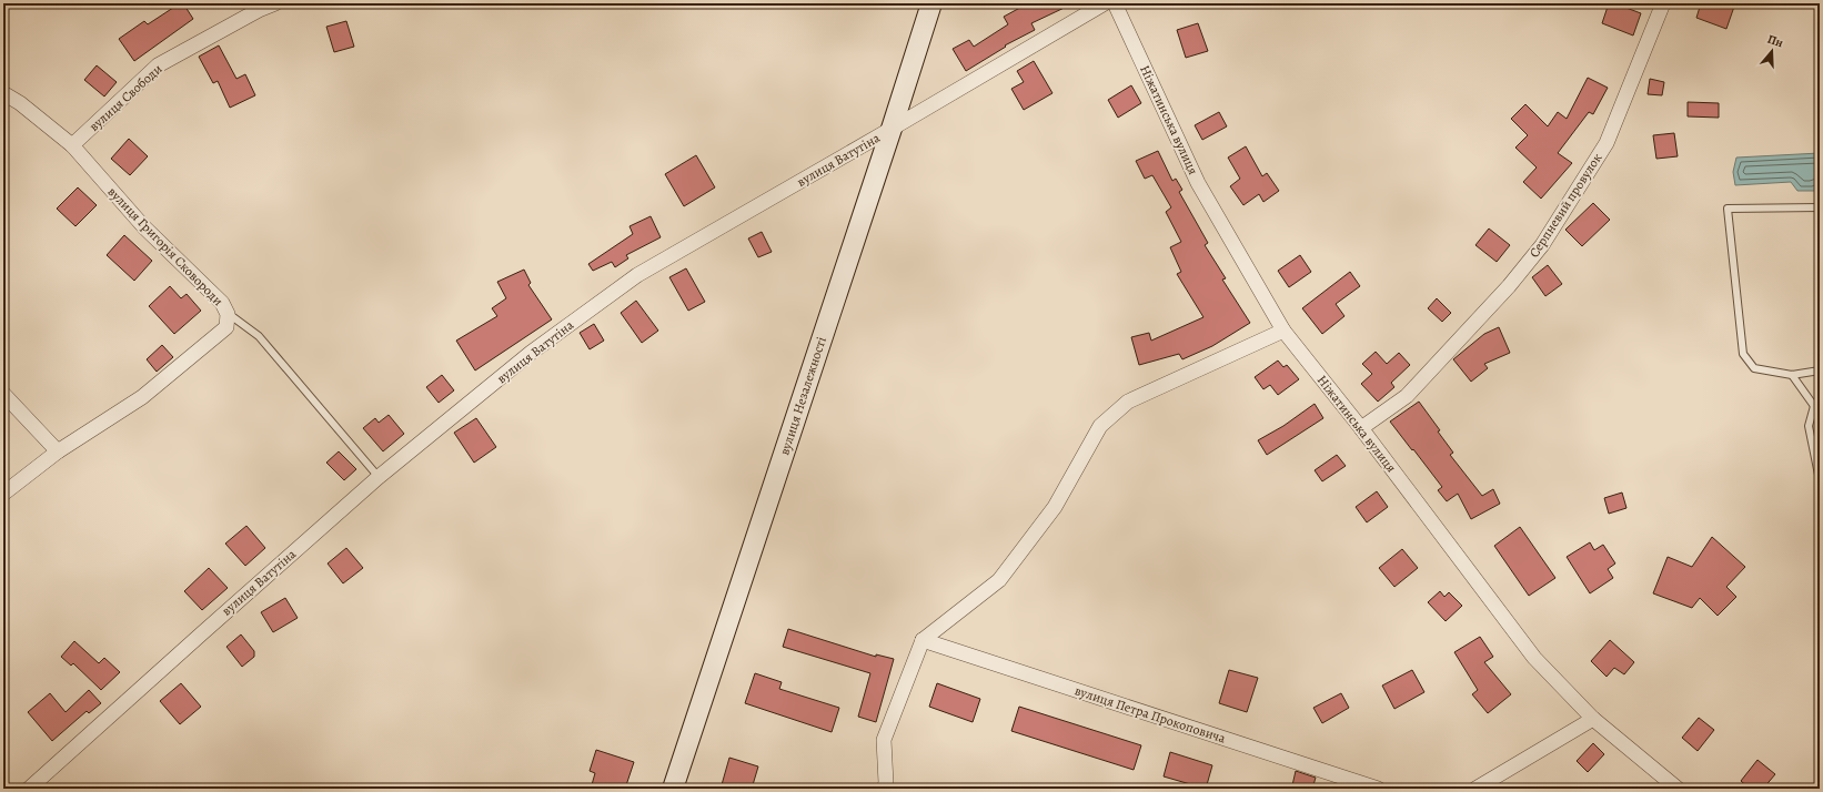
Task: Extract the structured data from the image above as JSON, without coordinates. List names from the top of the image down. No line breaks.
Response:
{"streets":{"street":["вулиця Свободи","Ніжатинська вулиця","вулиця Ватутіна","Серпневий провулок","вулиця Григорія Сковороди","вулиця Незалежності","вулиця Петра Прокоповича"]},"crossings":[["вулиця Свободи","вулиця Григорія Сковороди"],["Ніжатинська вулиця","Серпневий провулок"],["вулиця Ватутіна","вулиця Незалежності"]],"north":"top"}
